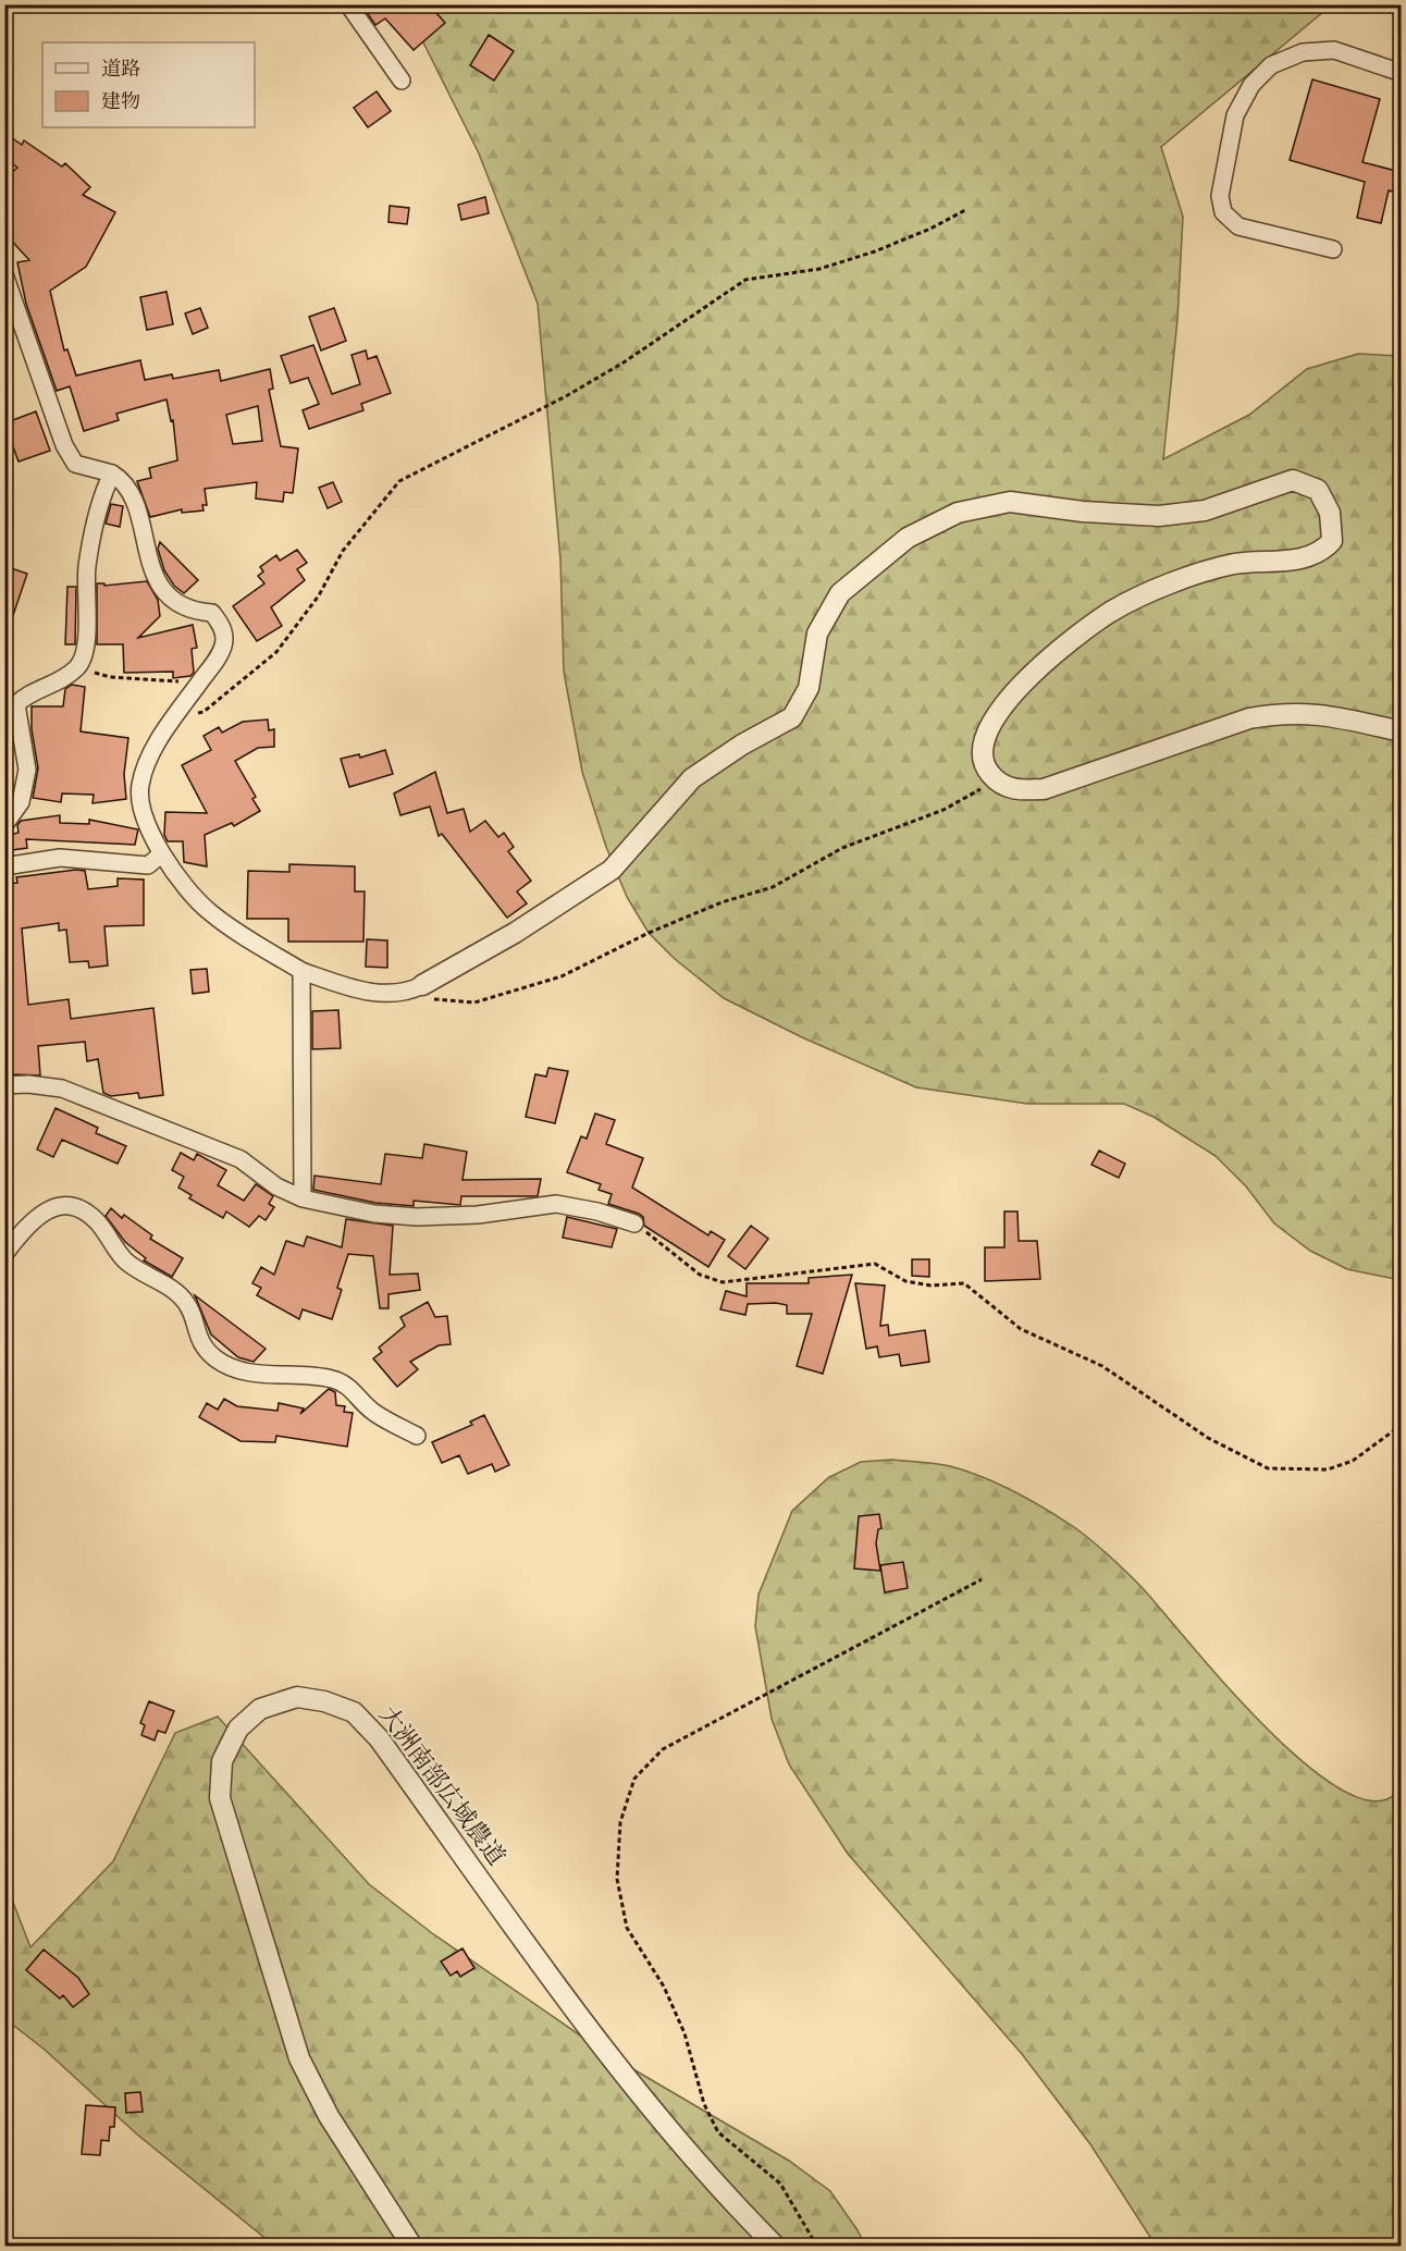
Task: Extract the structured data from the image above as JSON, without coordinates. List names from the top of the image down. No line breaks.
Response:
{"streets":{"street":["大洲南部広域農道"]},"legend":["道路","建物"]}
